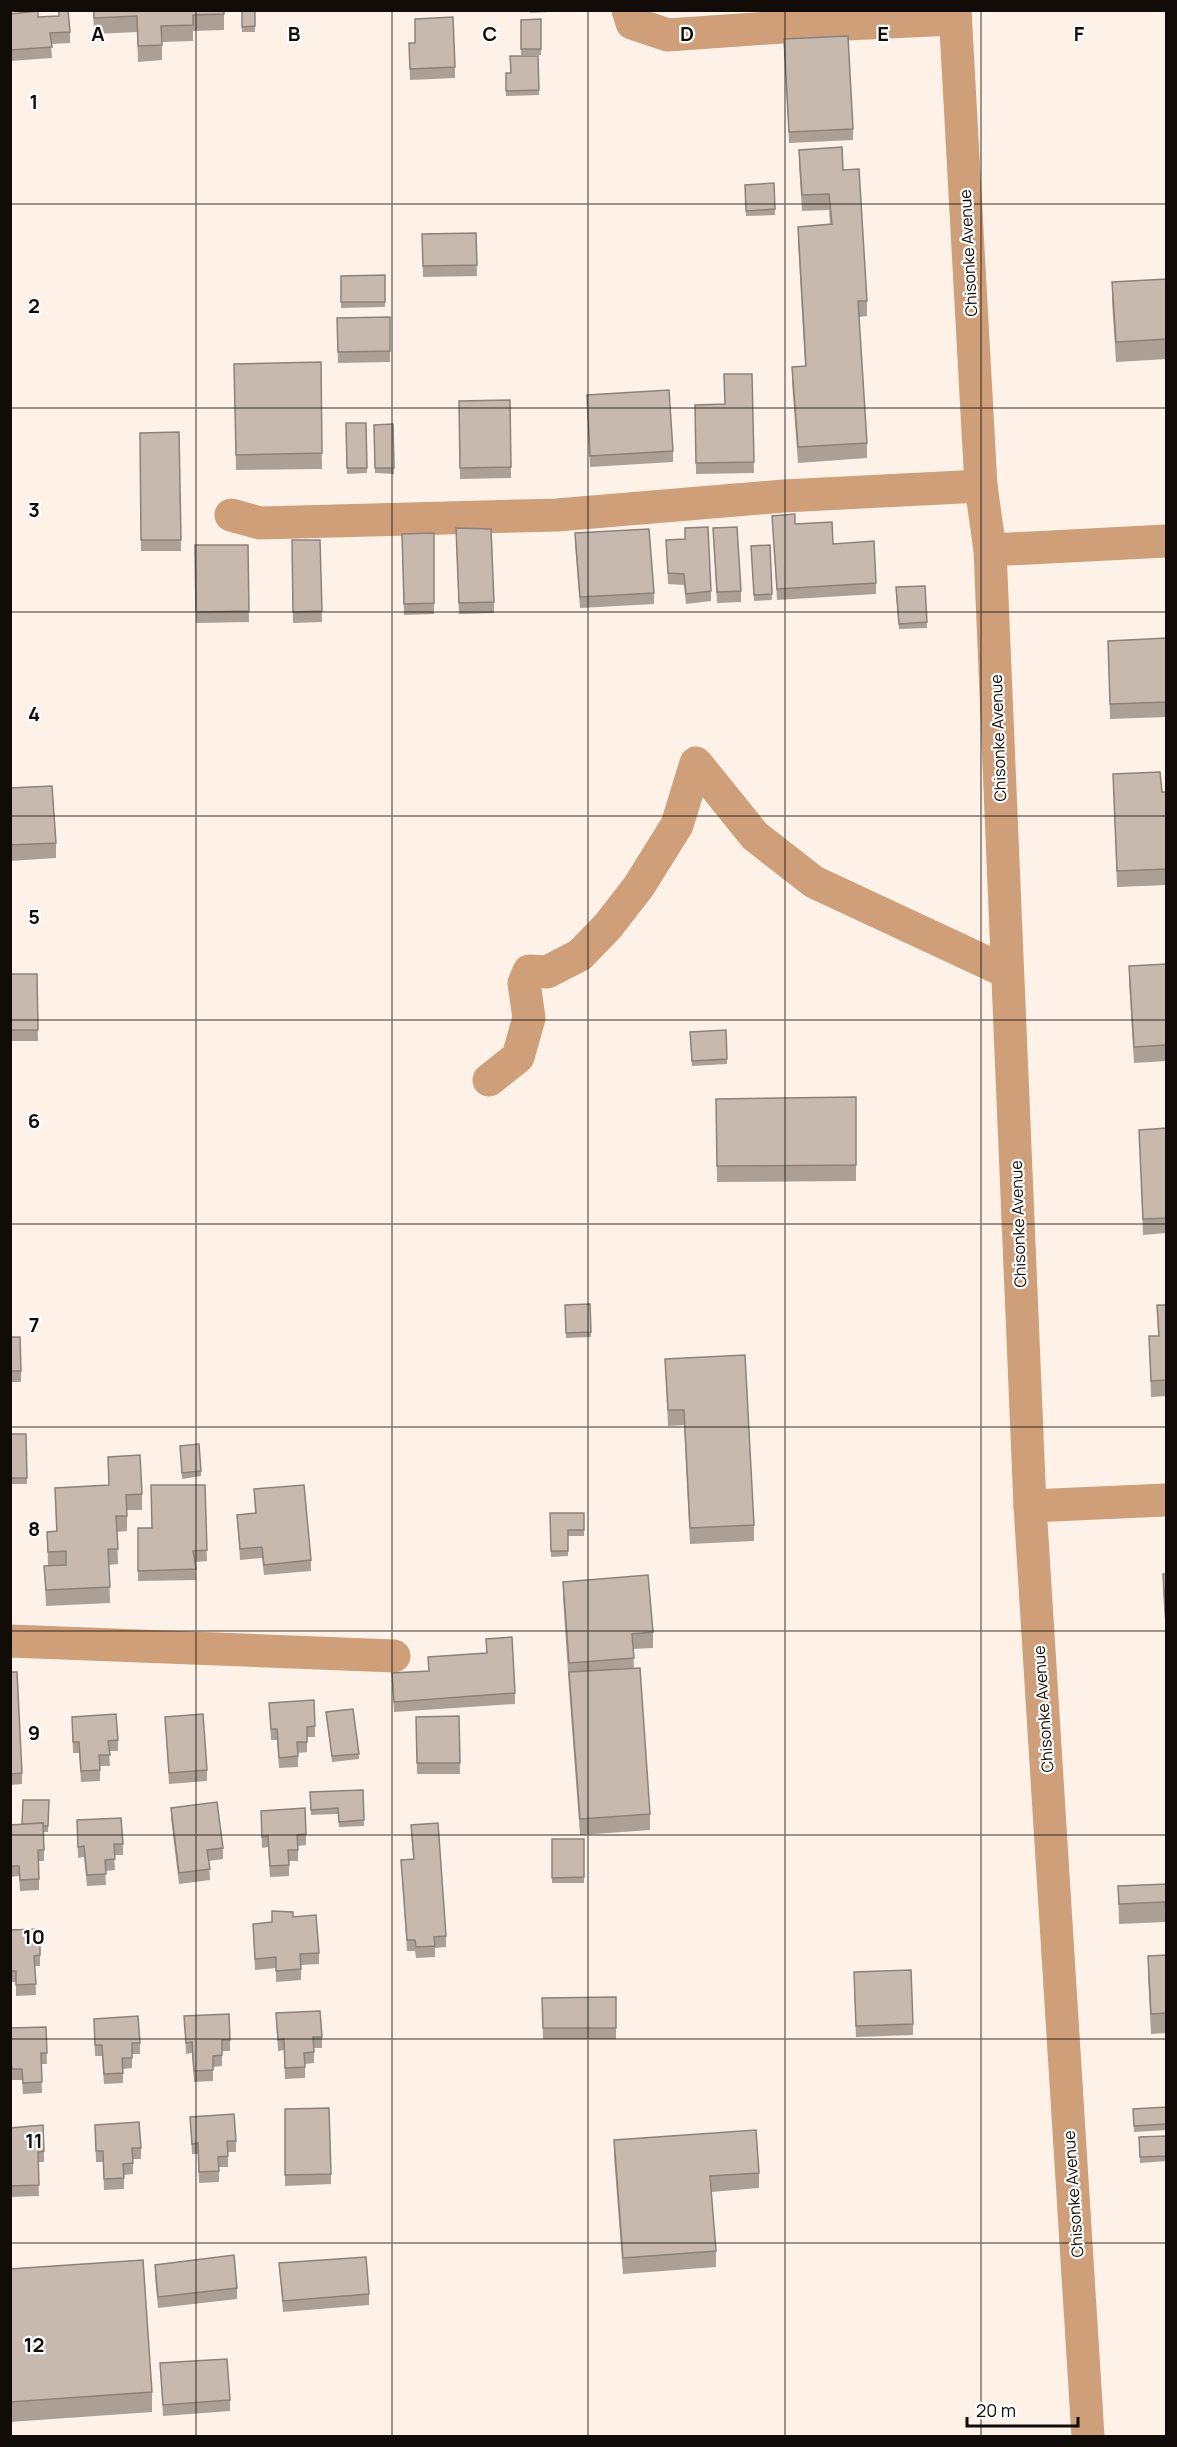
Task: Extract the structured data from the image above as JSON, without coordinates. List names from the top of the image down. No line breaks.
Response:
{"streets":{"street":["Chisonke Avenue"]},"scale_bar":"20 m","grid":{"columns":["A","B","C","D","E","F"],"rows":["1","2","3","4","5","6","7","8","9","10","11","12"]}}
